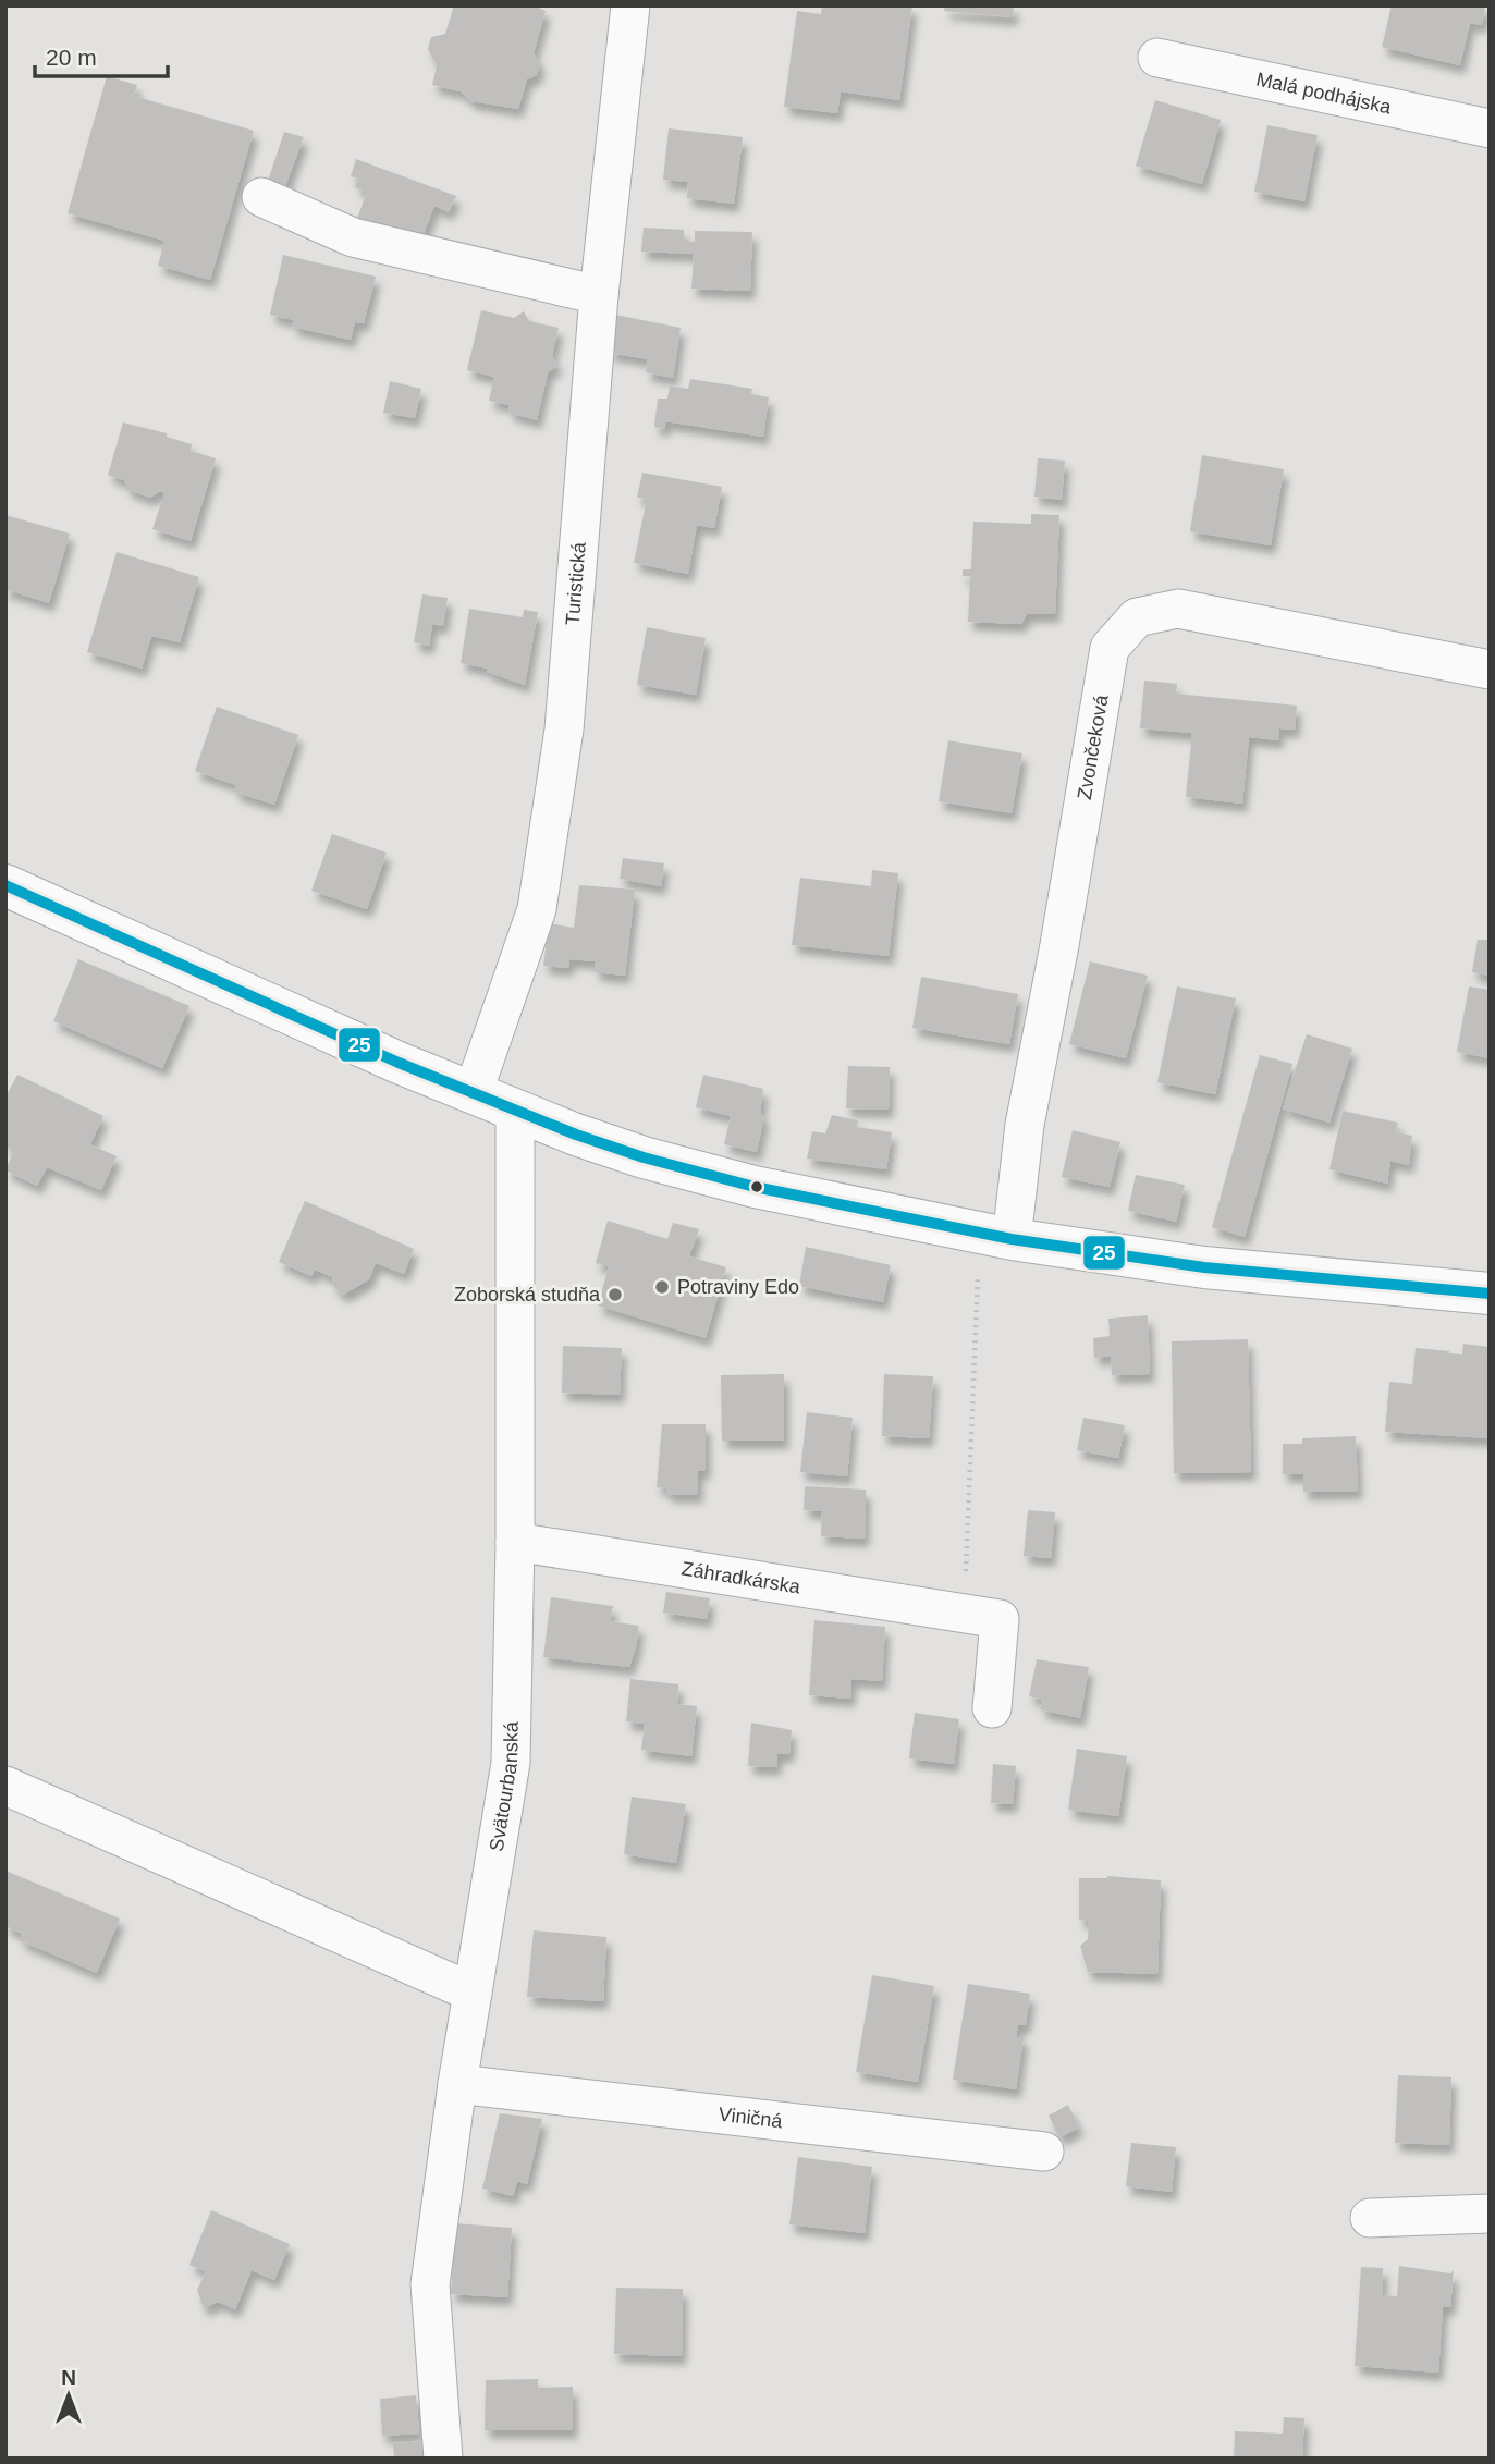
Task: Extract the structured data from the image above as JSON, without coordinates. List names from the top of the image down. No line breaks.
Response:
{"streets":{"street":["Malá podhájska","Turistická","Zvončeková","Záhradkárska","Svätourbanská","Viničná"]},"crossings":[["Záhradkárska","Svätourbanská"],["Svätourbanská","Viničná"]],"places":["Potraviny Edo","Zoborská studňa"],"lines":["transit line 25"],"scale_bar":"20 m","north":"top"}
